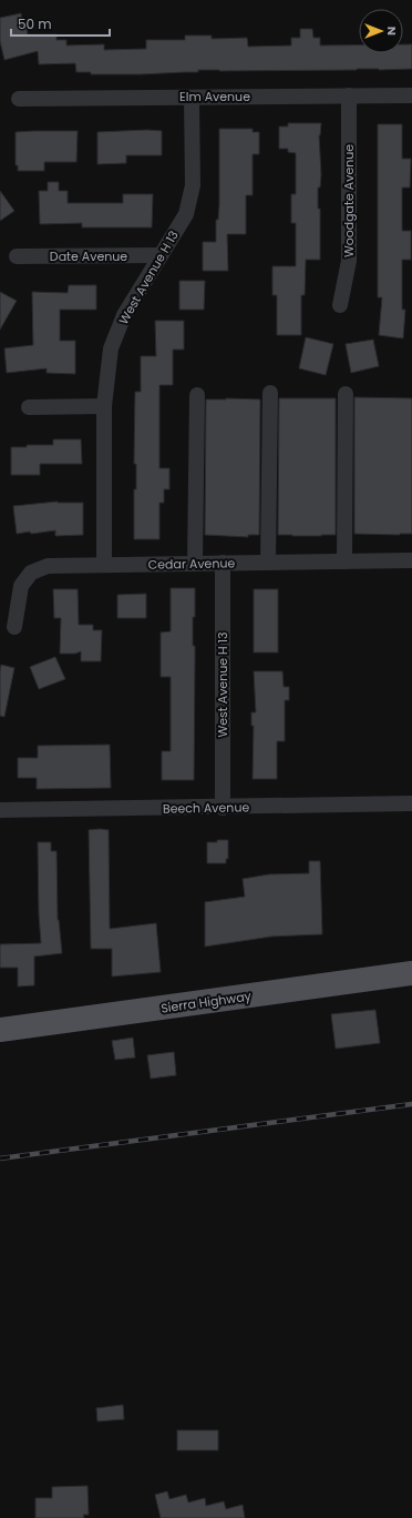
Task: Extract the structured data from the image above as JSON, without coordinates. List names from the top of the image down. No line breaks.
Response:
{"streets":{"main road":["Sierra Highway"],"street":["Elm Avenue","Woodgate Avenue","Date Avenue","West Avenue H 13","Cedar Avenue","Beech Avenue"]},"crossings":[["Elm Avenue","Woodgate Avenue"],["Elm Avenue","West Avenue H 13"],["Date Avenue","West Avenue H 13"],["West Avenue H 13","Cedar Avenue"],["West Avenue H 13","Beech Avenue"]],"scale_bar":"50 m","north":"right"}
